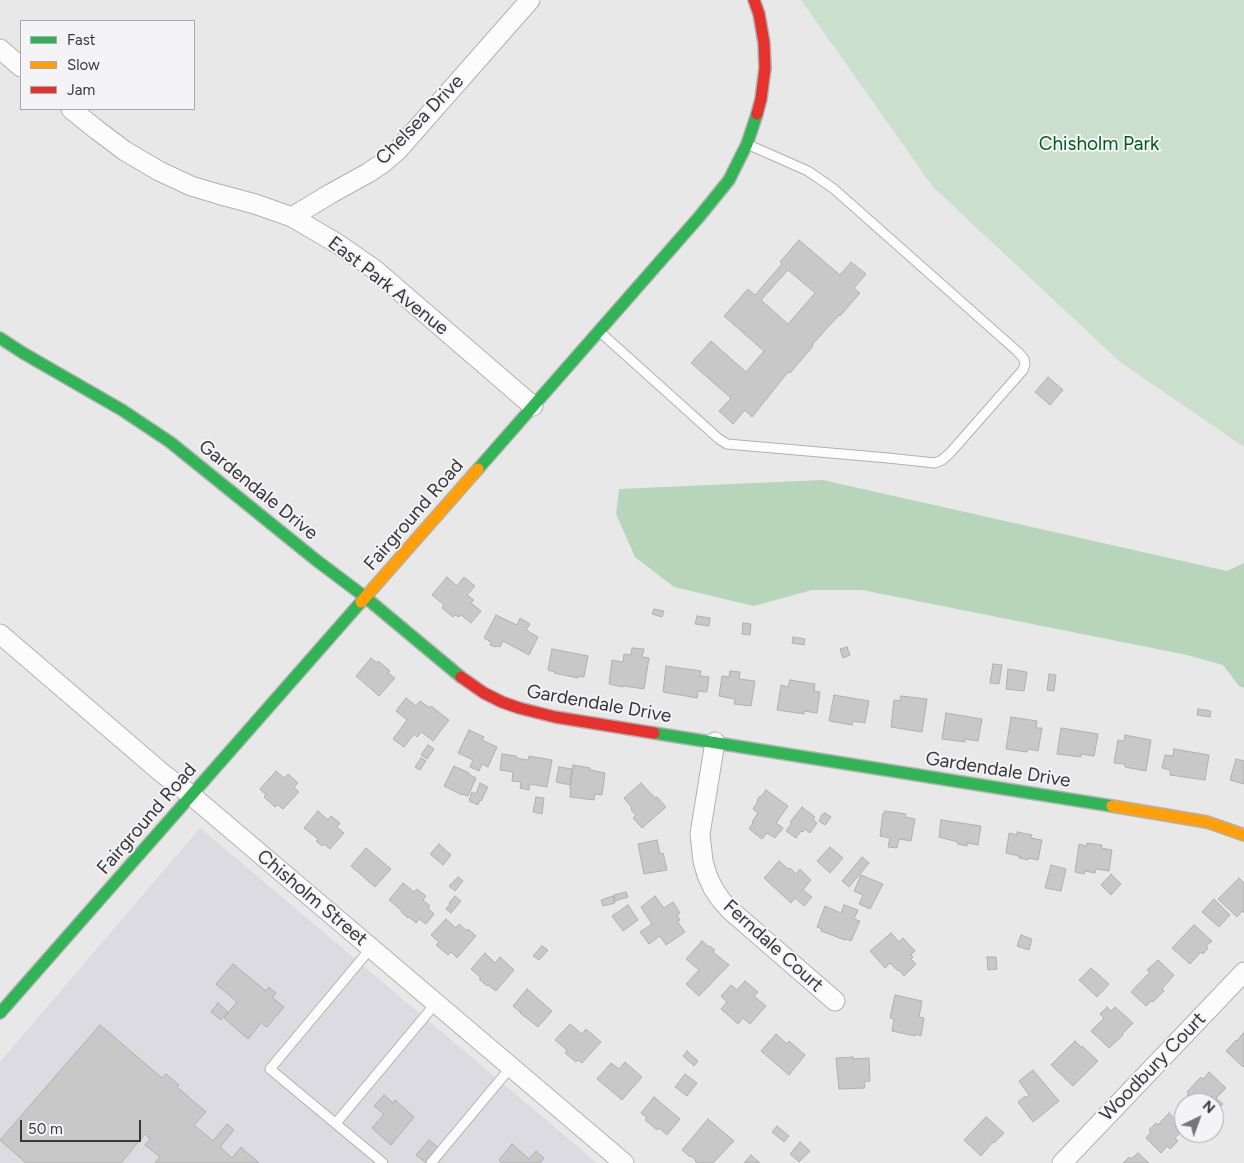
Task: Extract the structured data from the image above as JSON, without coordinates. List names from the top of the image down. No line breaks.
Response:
{"streets":{"street":["Chelsea Drive","East Park Avenue","Gardendale Drive","Fairground Road","Chisholm Street","Ferndale Court","Woodbury Court"]},"crossings":[["Chelsea Drive","East Park Avenue"],["East Park Avenue","Fairground Road"],["Gardendale Drive","Fairground Road"],["Gardendale Drive","Ferndale Court"],["Fairground Road","Chisholm Street"]],"parks":["Chisholm Park"],"legend":["Fast","Slow","Jam"],"scale_bar":"50 m","north":"top right"}
